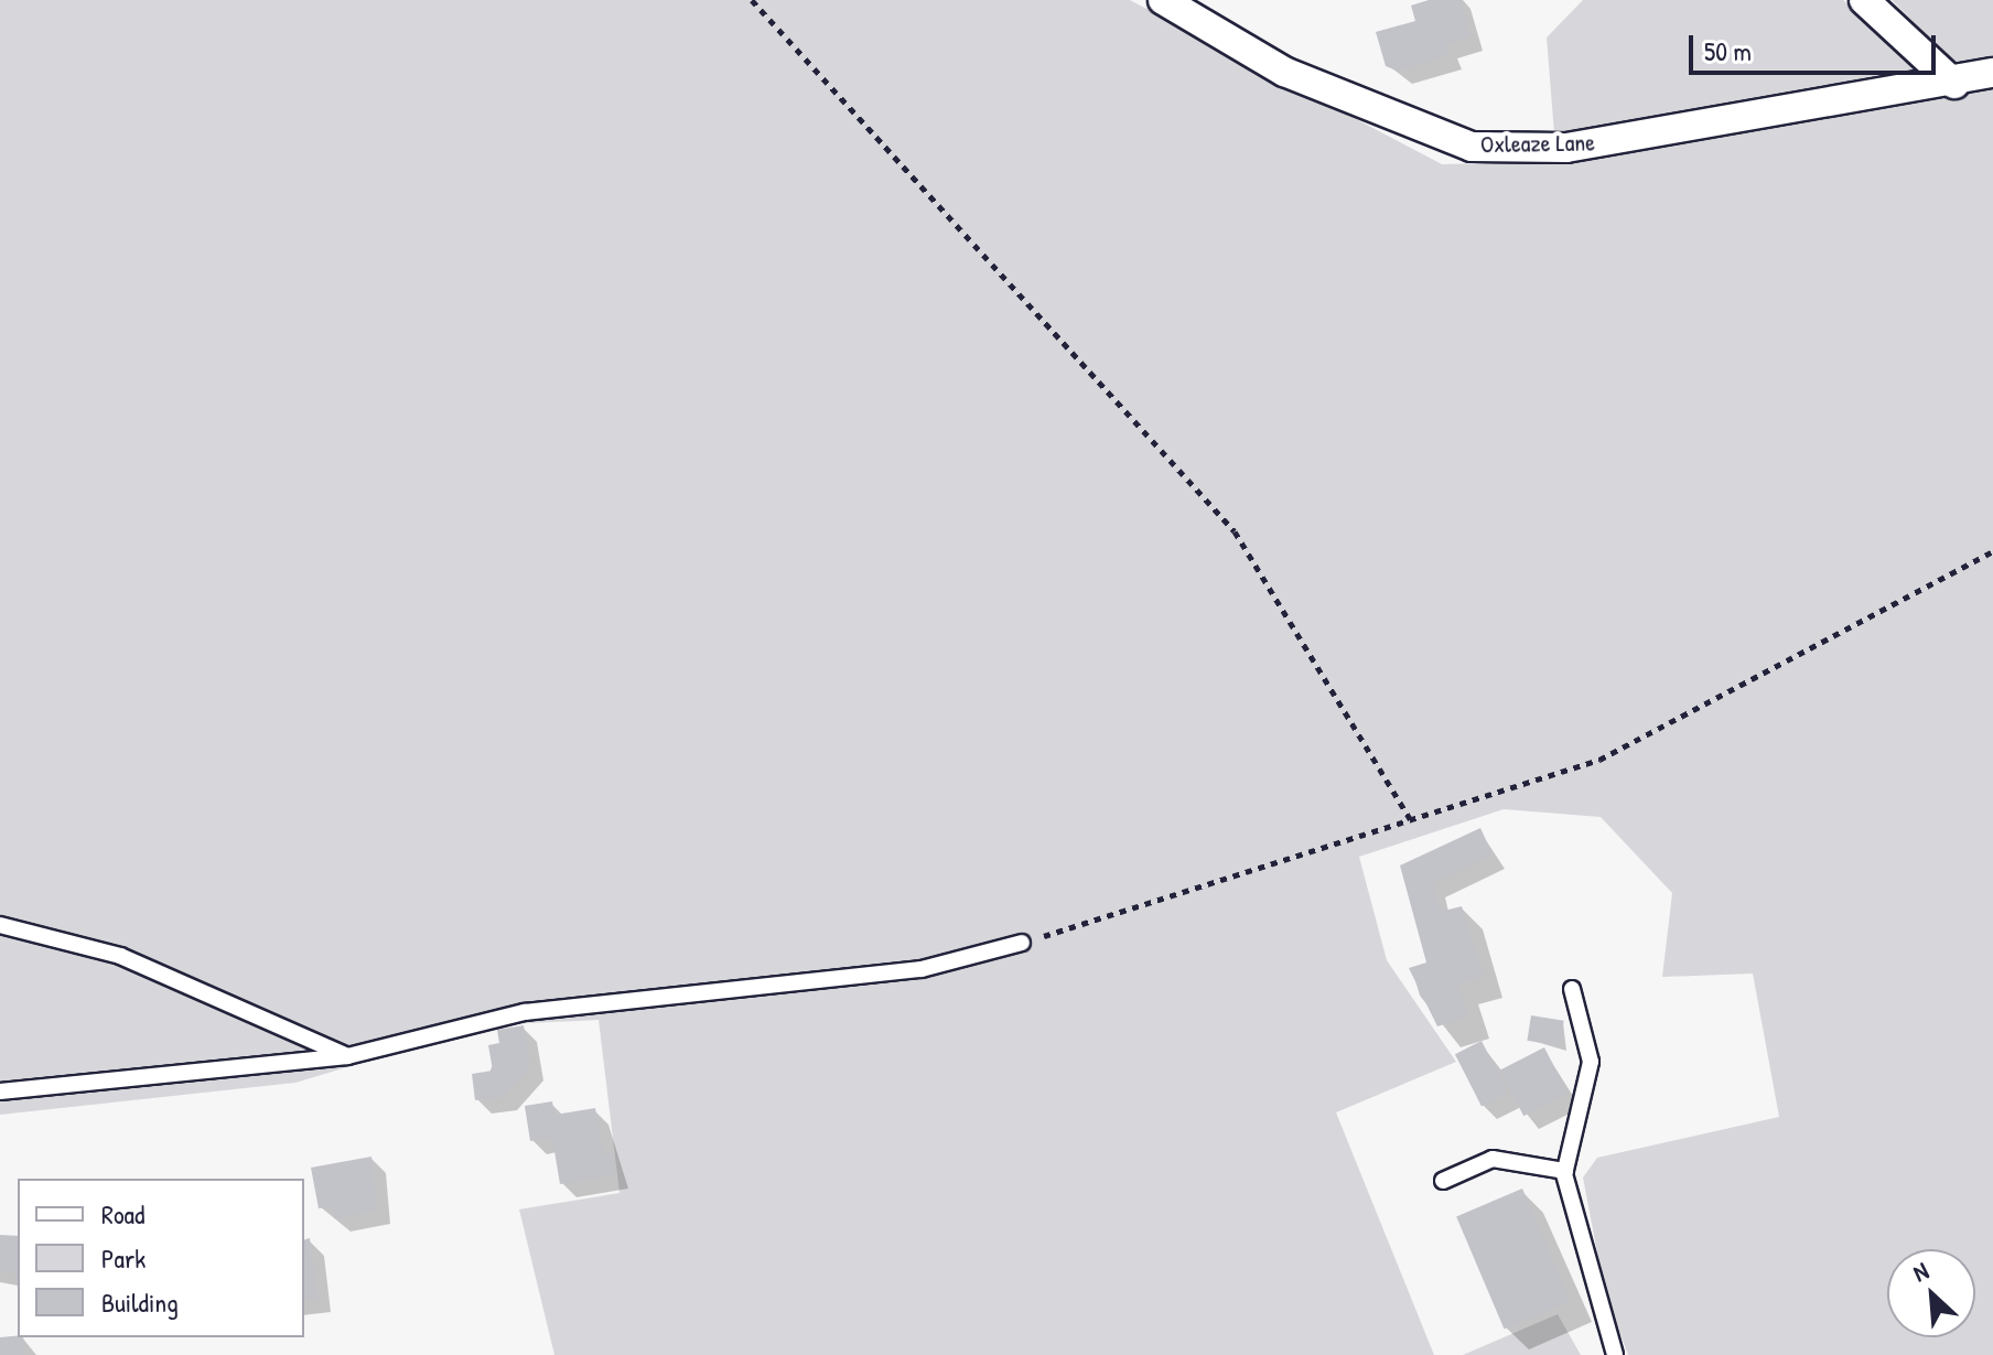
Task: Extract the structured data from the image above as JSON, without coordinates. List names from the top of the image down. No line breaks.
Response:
{"streets":{"street":["Oxleaze Lane"]},"legend":["Road","Park","Building"],"scale_bar":"50 m","north":"top left"}
